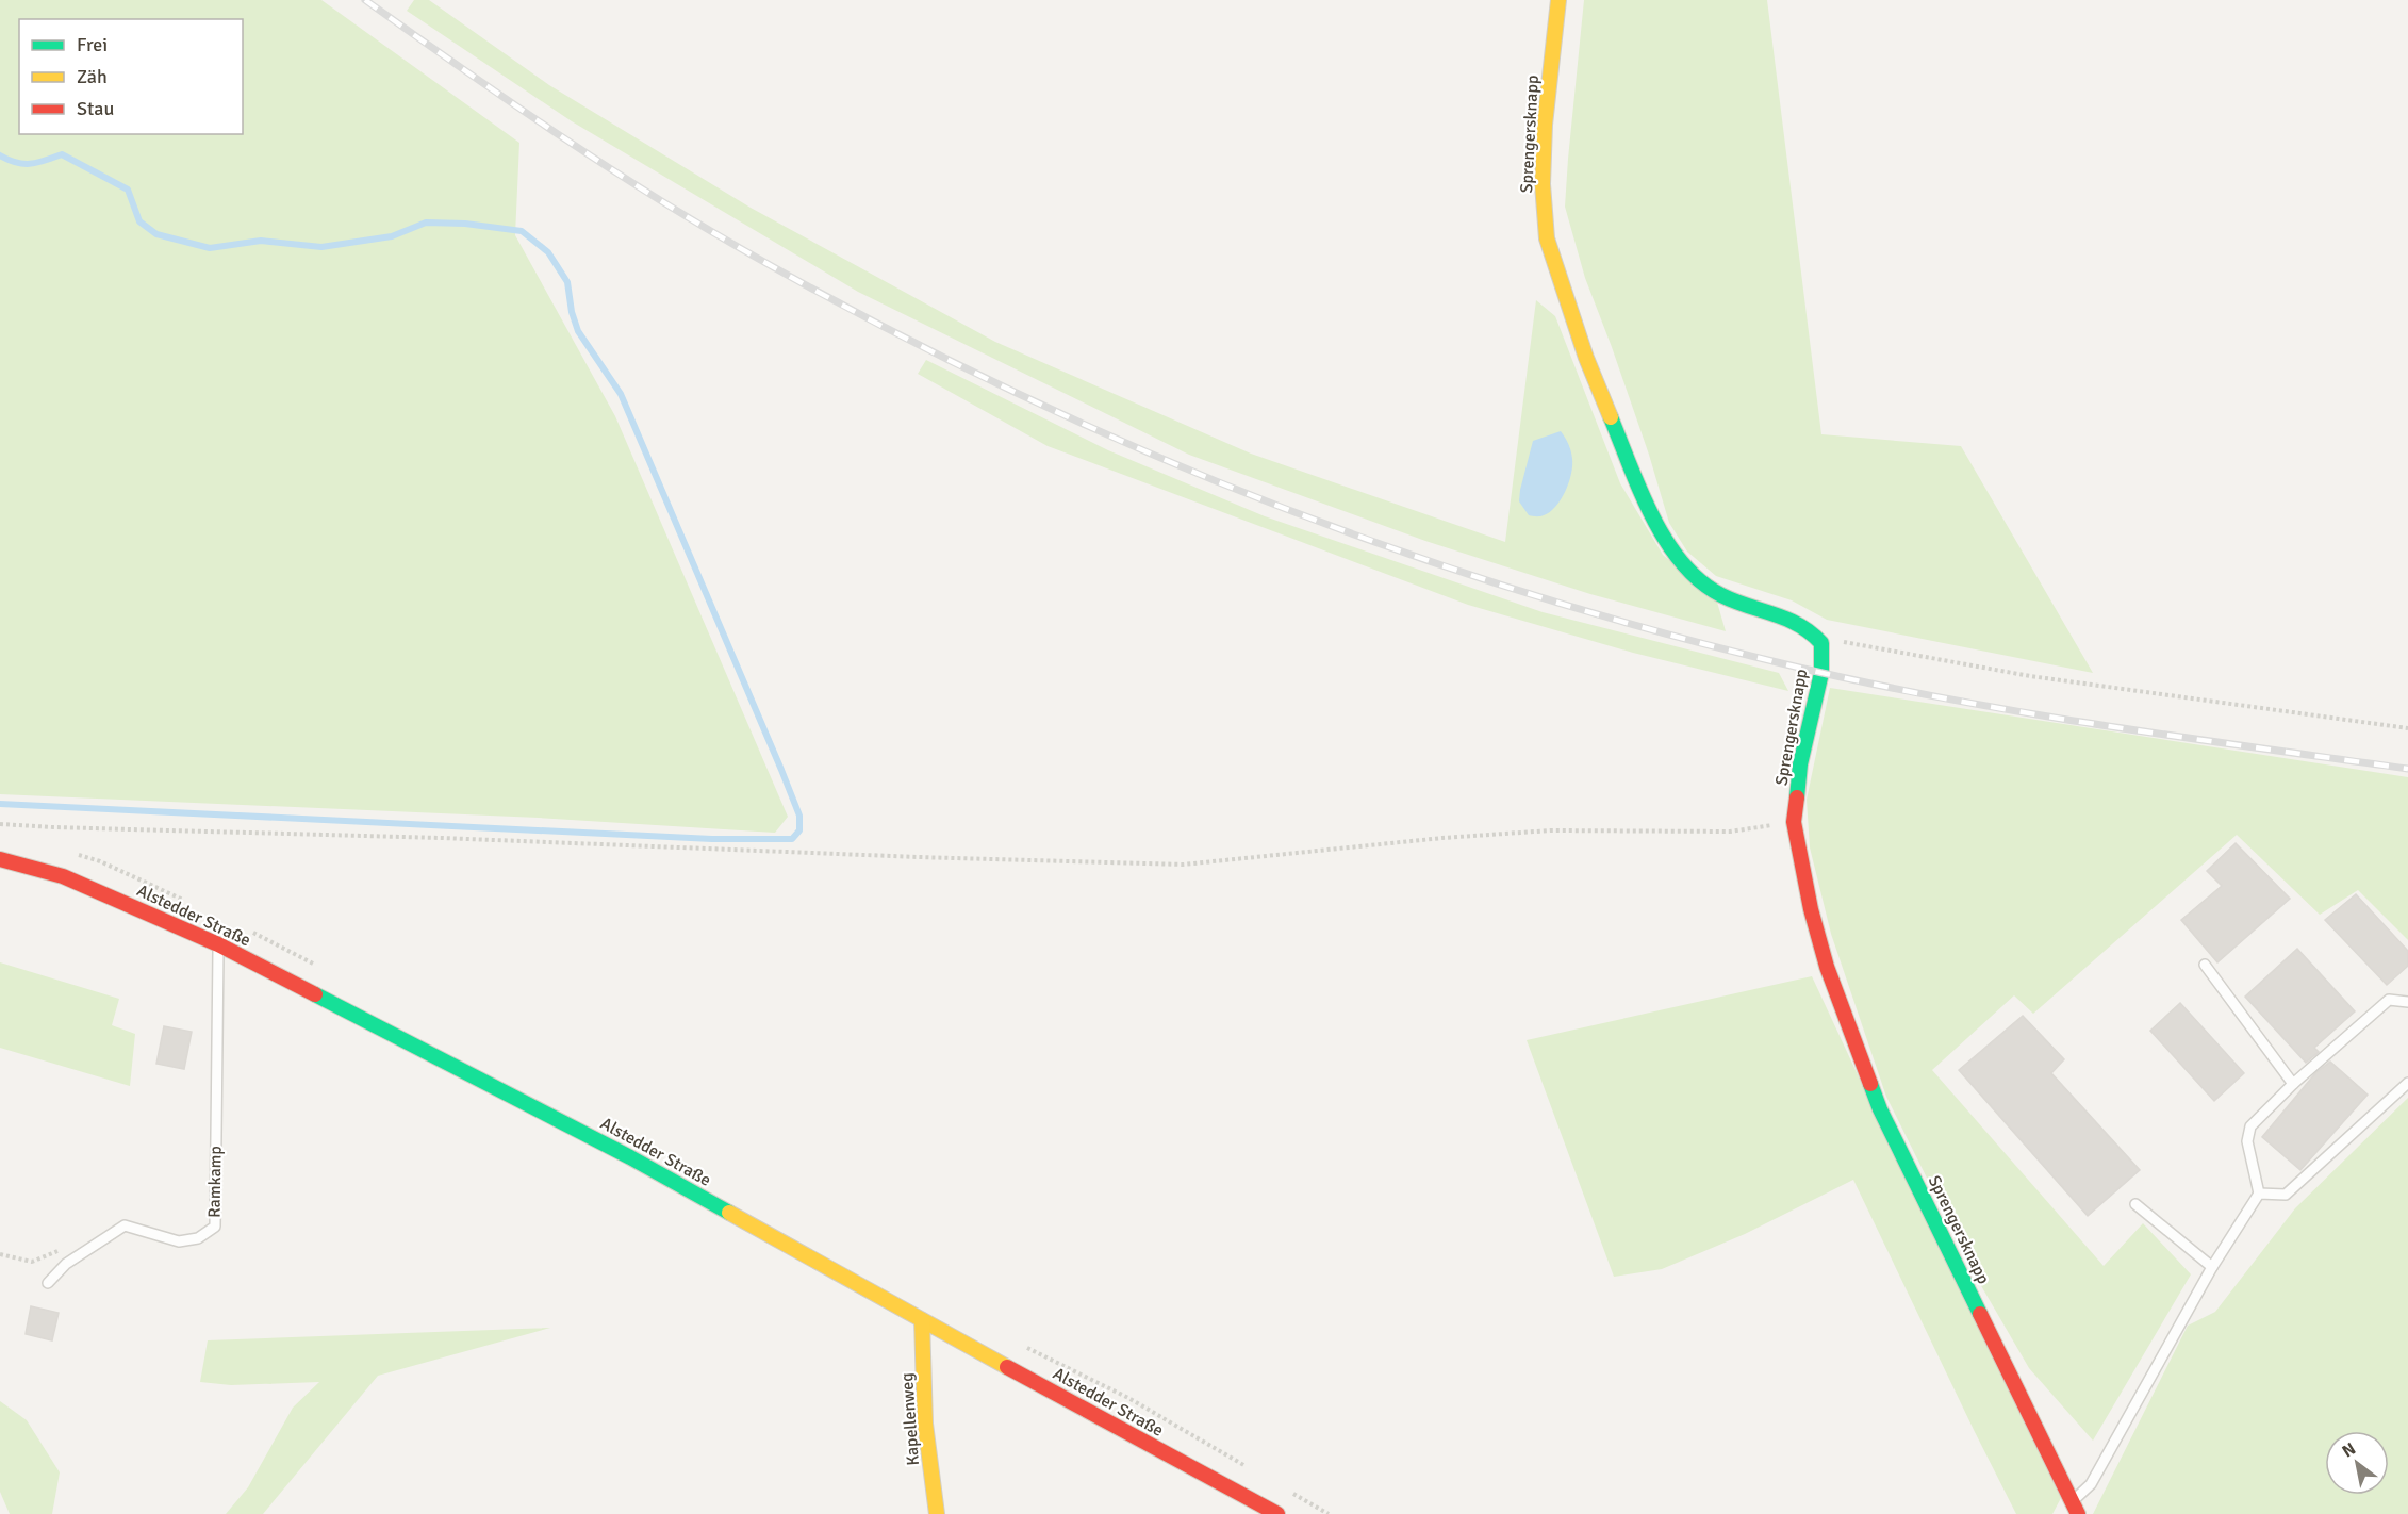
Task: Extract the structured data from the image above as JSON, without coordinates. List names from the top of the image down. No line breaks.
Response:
{"streets":{"street":["Sprengersknapp","Alstedder Straße","Kapellenweg"],"lane":["Ramkamp"]},"crossings":[["Alstedder Straße","Ramkamp"],["Alstedder Straße","Kapellenweg"]],"legend":["Frei","Zäh","Stau"],"north":"top left"}
